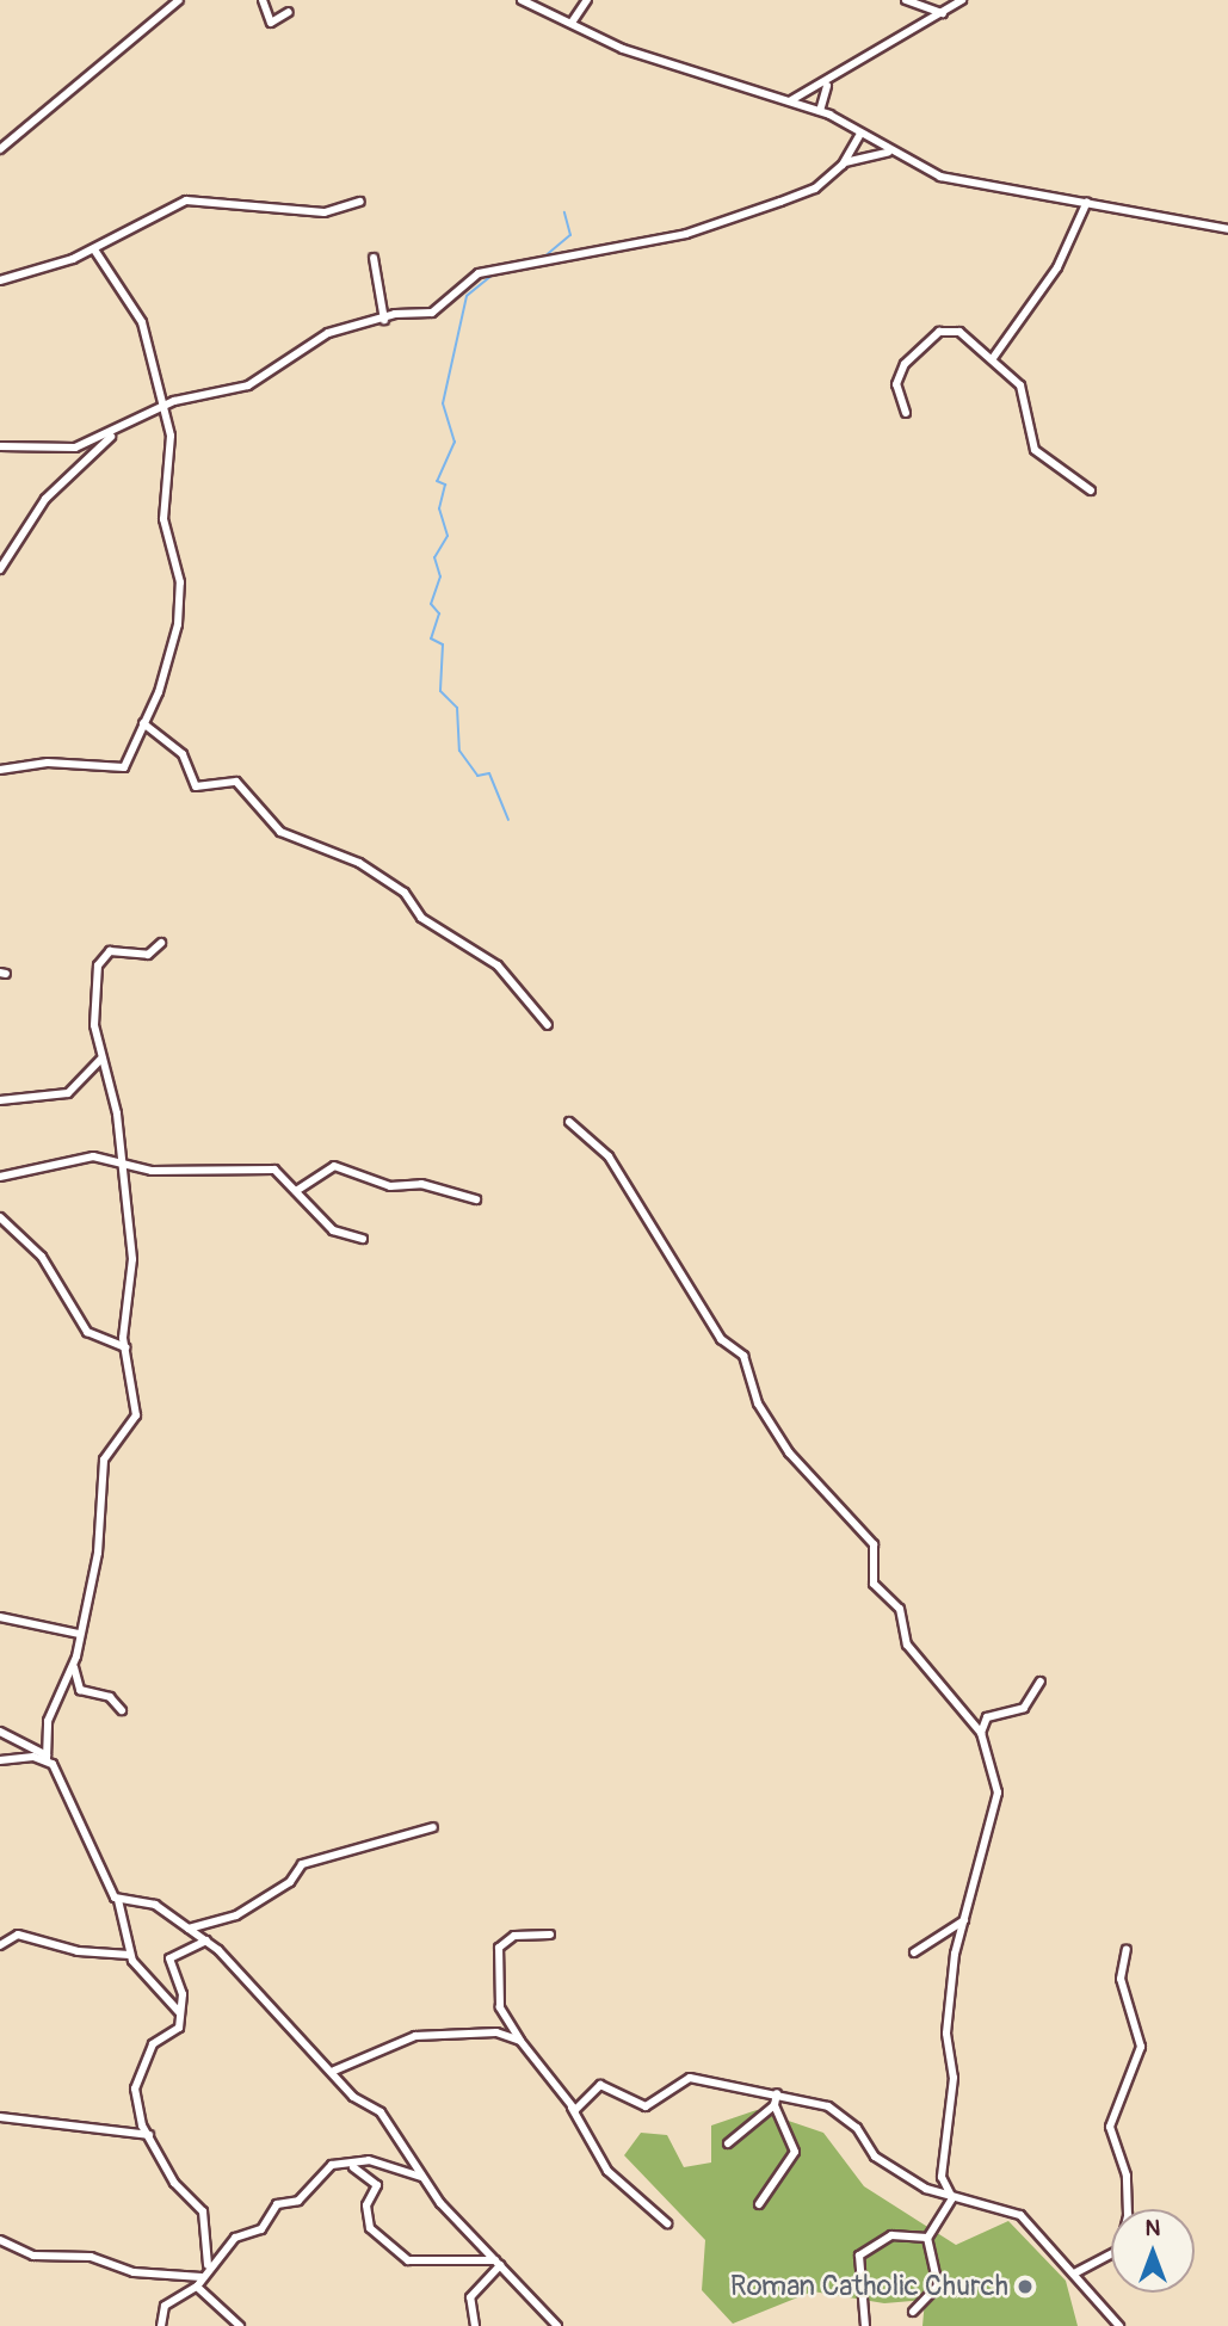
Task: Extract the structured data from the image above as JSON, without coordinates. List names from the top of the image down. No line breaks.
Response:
{"places":["Roman Catholic Church"],"north":"top"}
